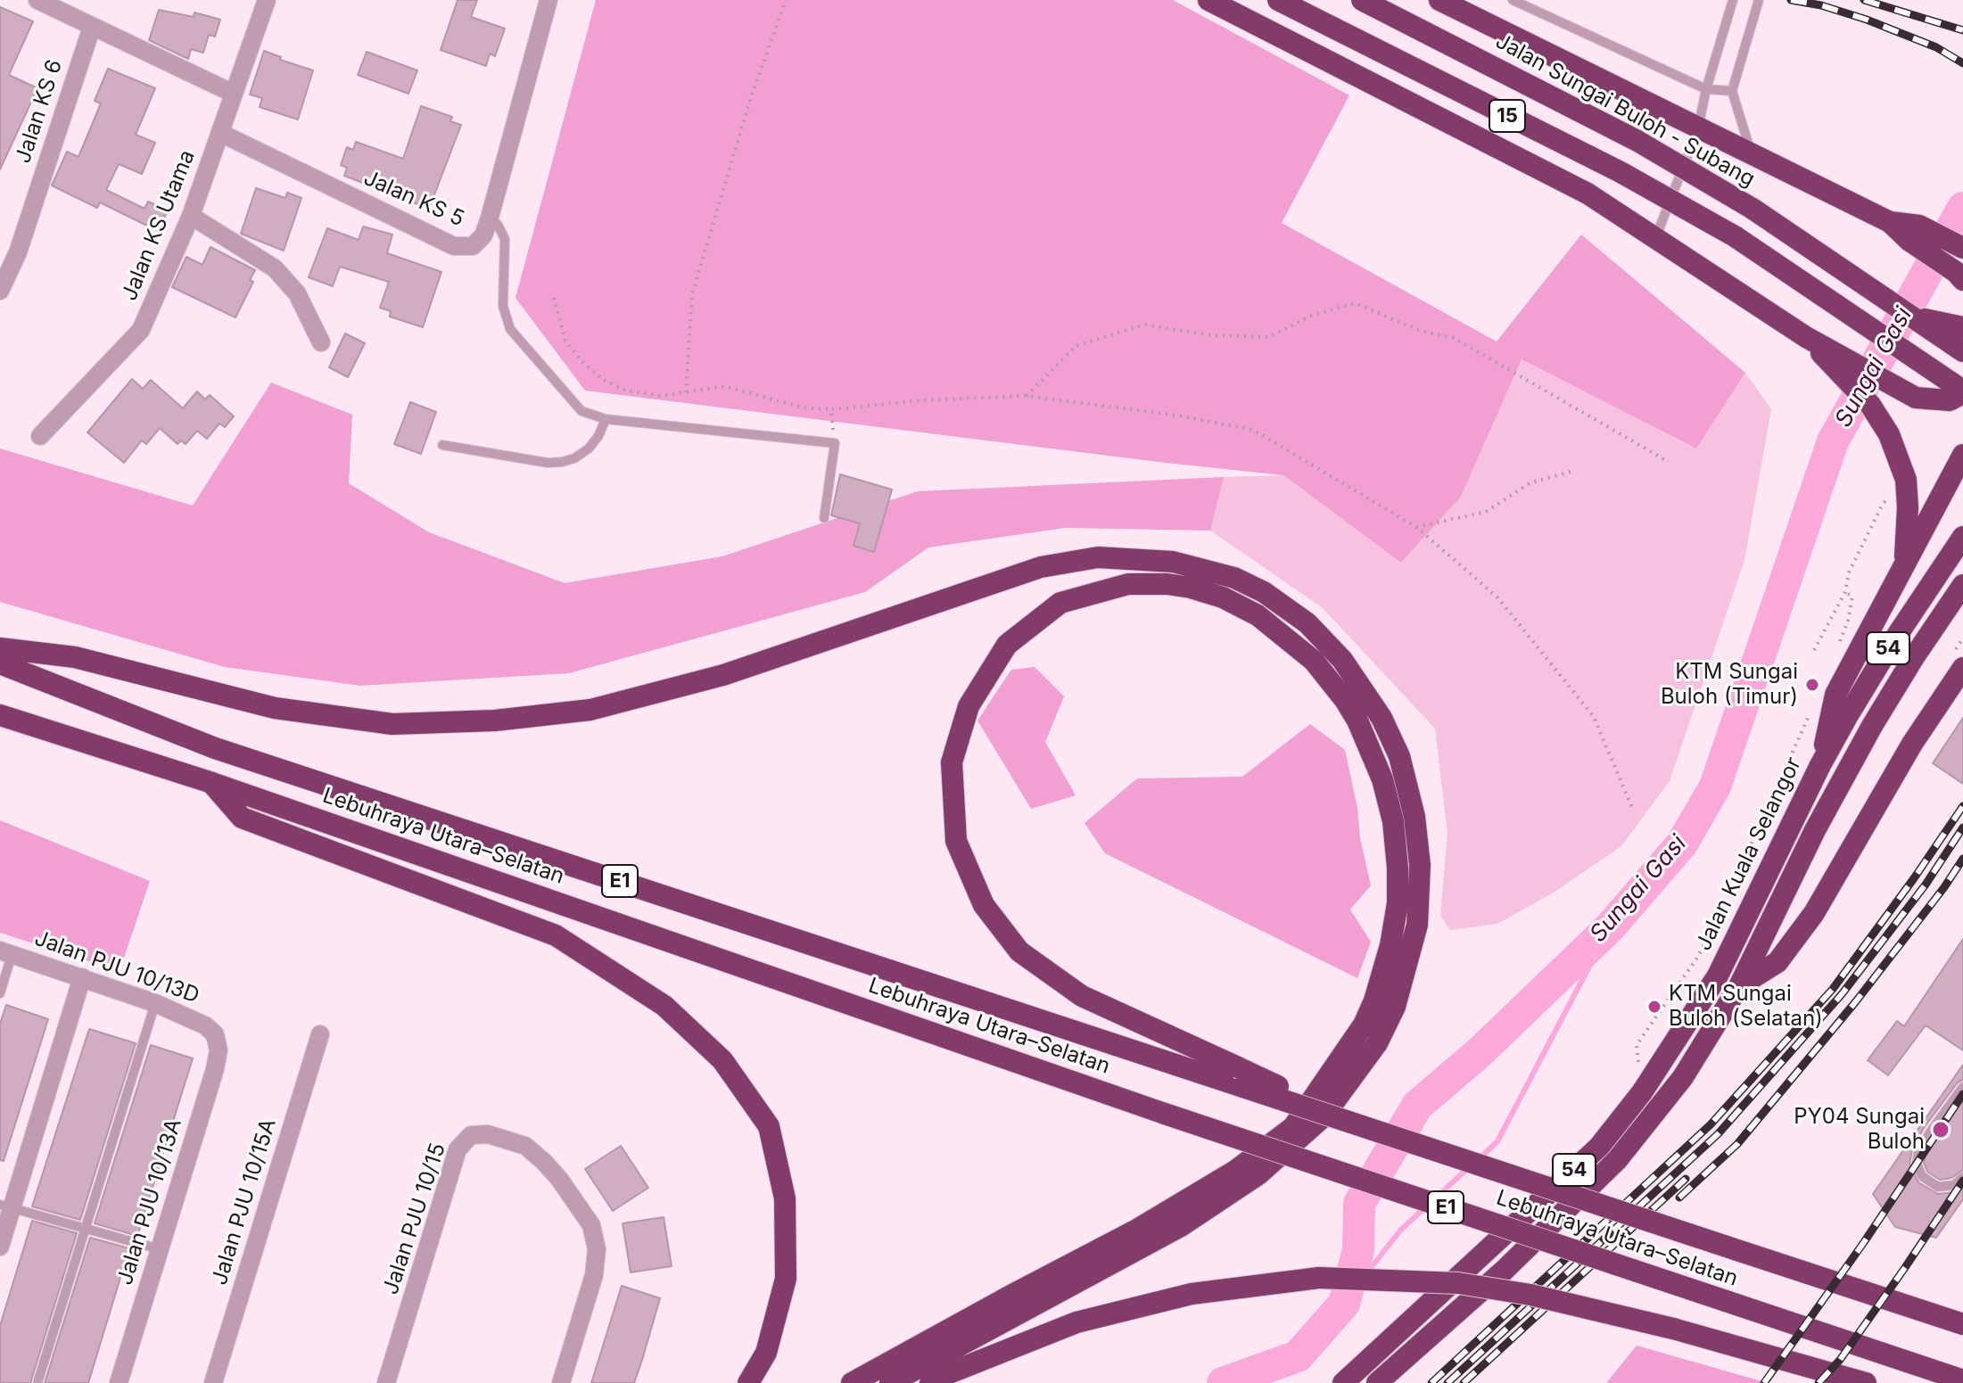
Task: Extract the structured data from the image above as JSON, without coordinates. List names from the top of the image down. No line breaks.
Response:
{"streets":{"highway":["Jalan Sungai Buloh - Subang","15","54","Lebuhraya Utara–Selatan","Jalan Kuala Selangor","E1"],"street":["Jalan KS 6","Jalan KS 5","Jalan KS Utama","Jalan PJU 10/13D","Jalan PJU 10/13A","Jalan PJU 10/15A","Jalan PJU 10/15"]},"crossings":[["Jalan KS 5","Jalan KS Utama"],["Jalan PJU 10/13D","Jalan PJU 10/13A"]],"water":["Sungai Gasi"],"places":["KTM Sungai Buloh (Timur)","KTM Sungai Buloh (Selatan)","PY04 Sungai Buloh"]}
